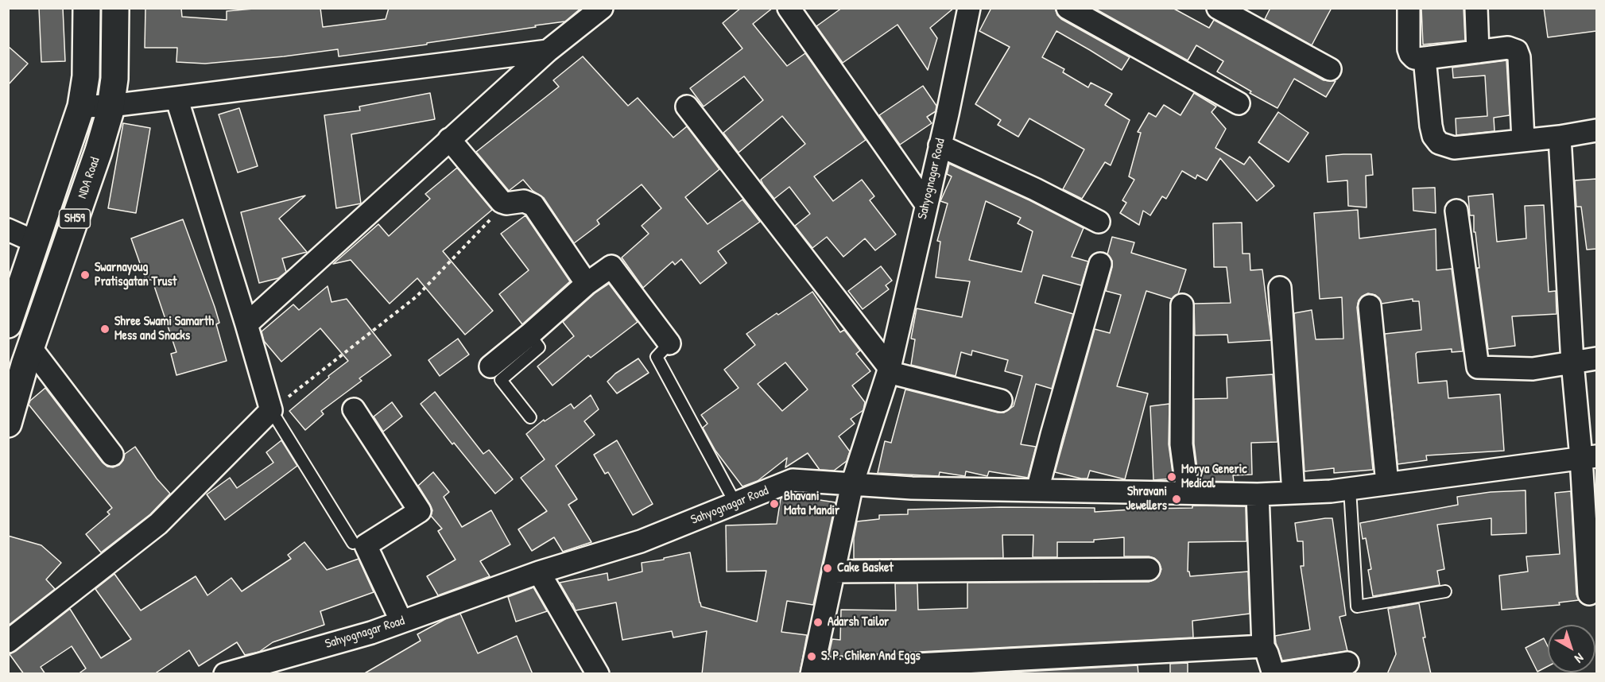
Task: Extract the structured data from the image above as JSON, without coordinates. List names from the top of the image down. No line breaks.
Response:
{"streets":{"main road":["NDA Road","SH59"],"street":["Sahyognagar Road"]},"places":["Swarnayoug Pratisgatan Trust","Shree Swami Samarth Mess and Snacks","Morya Generic Medical","Shravani Jewellers","Bhavani Mata Mandir","Cake Basket","Adarsh Tailor","S. P. Chiken And Eggs"],"north":"bottom right"}
